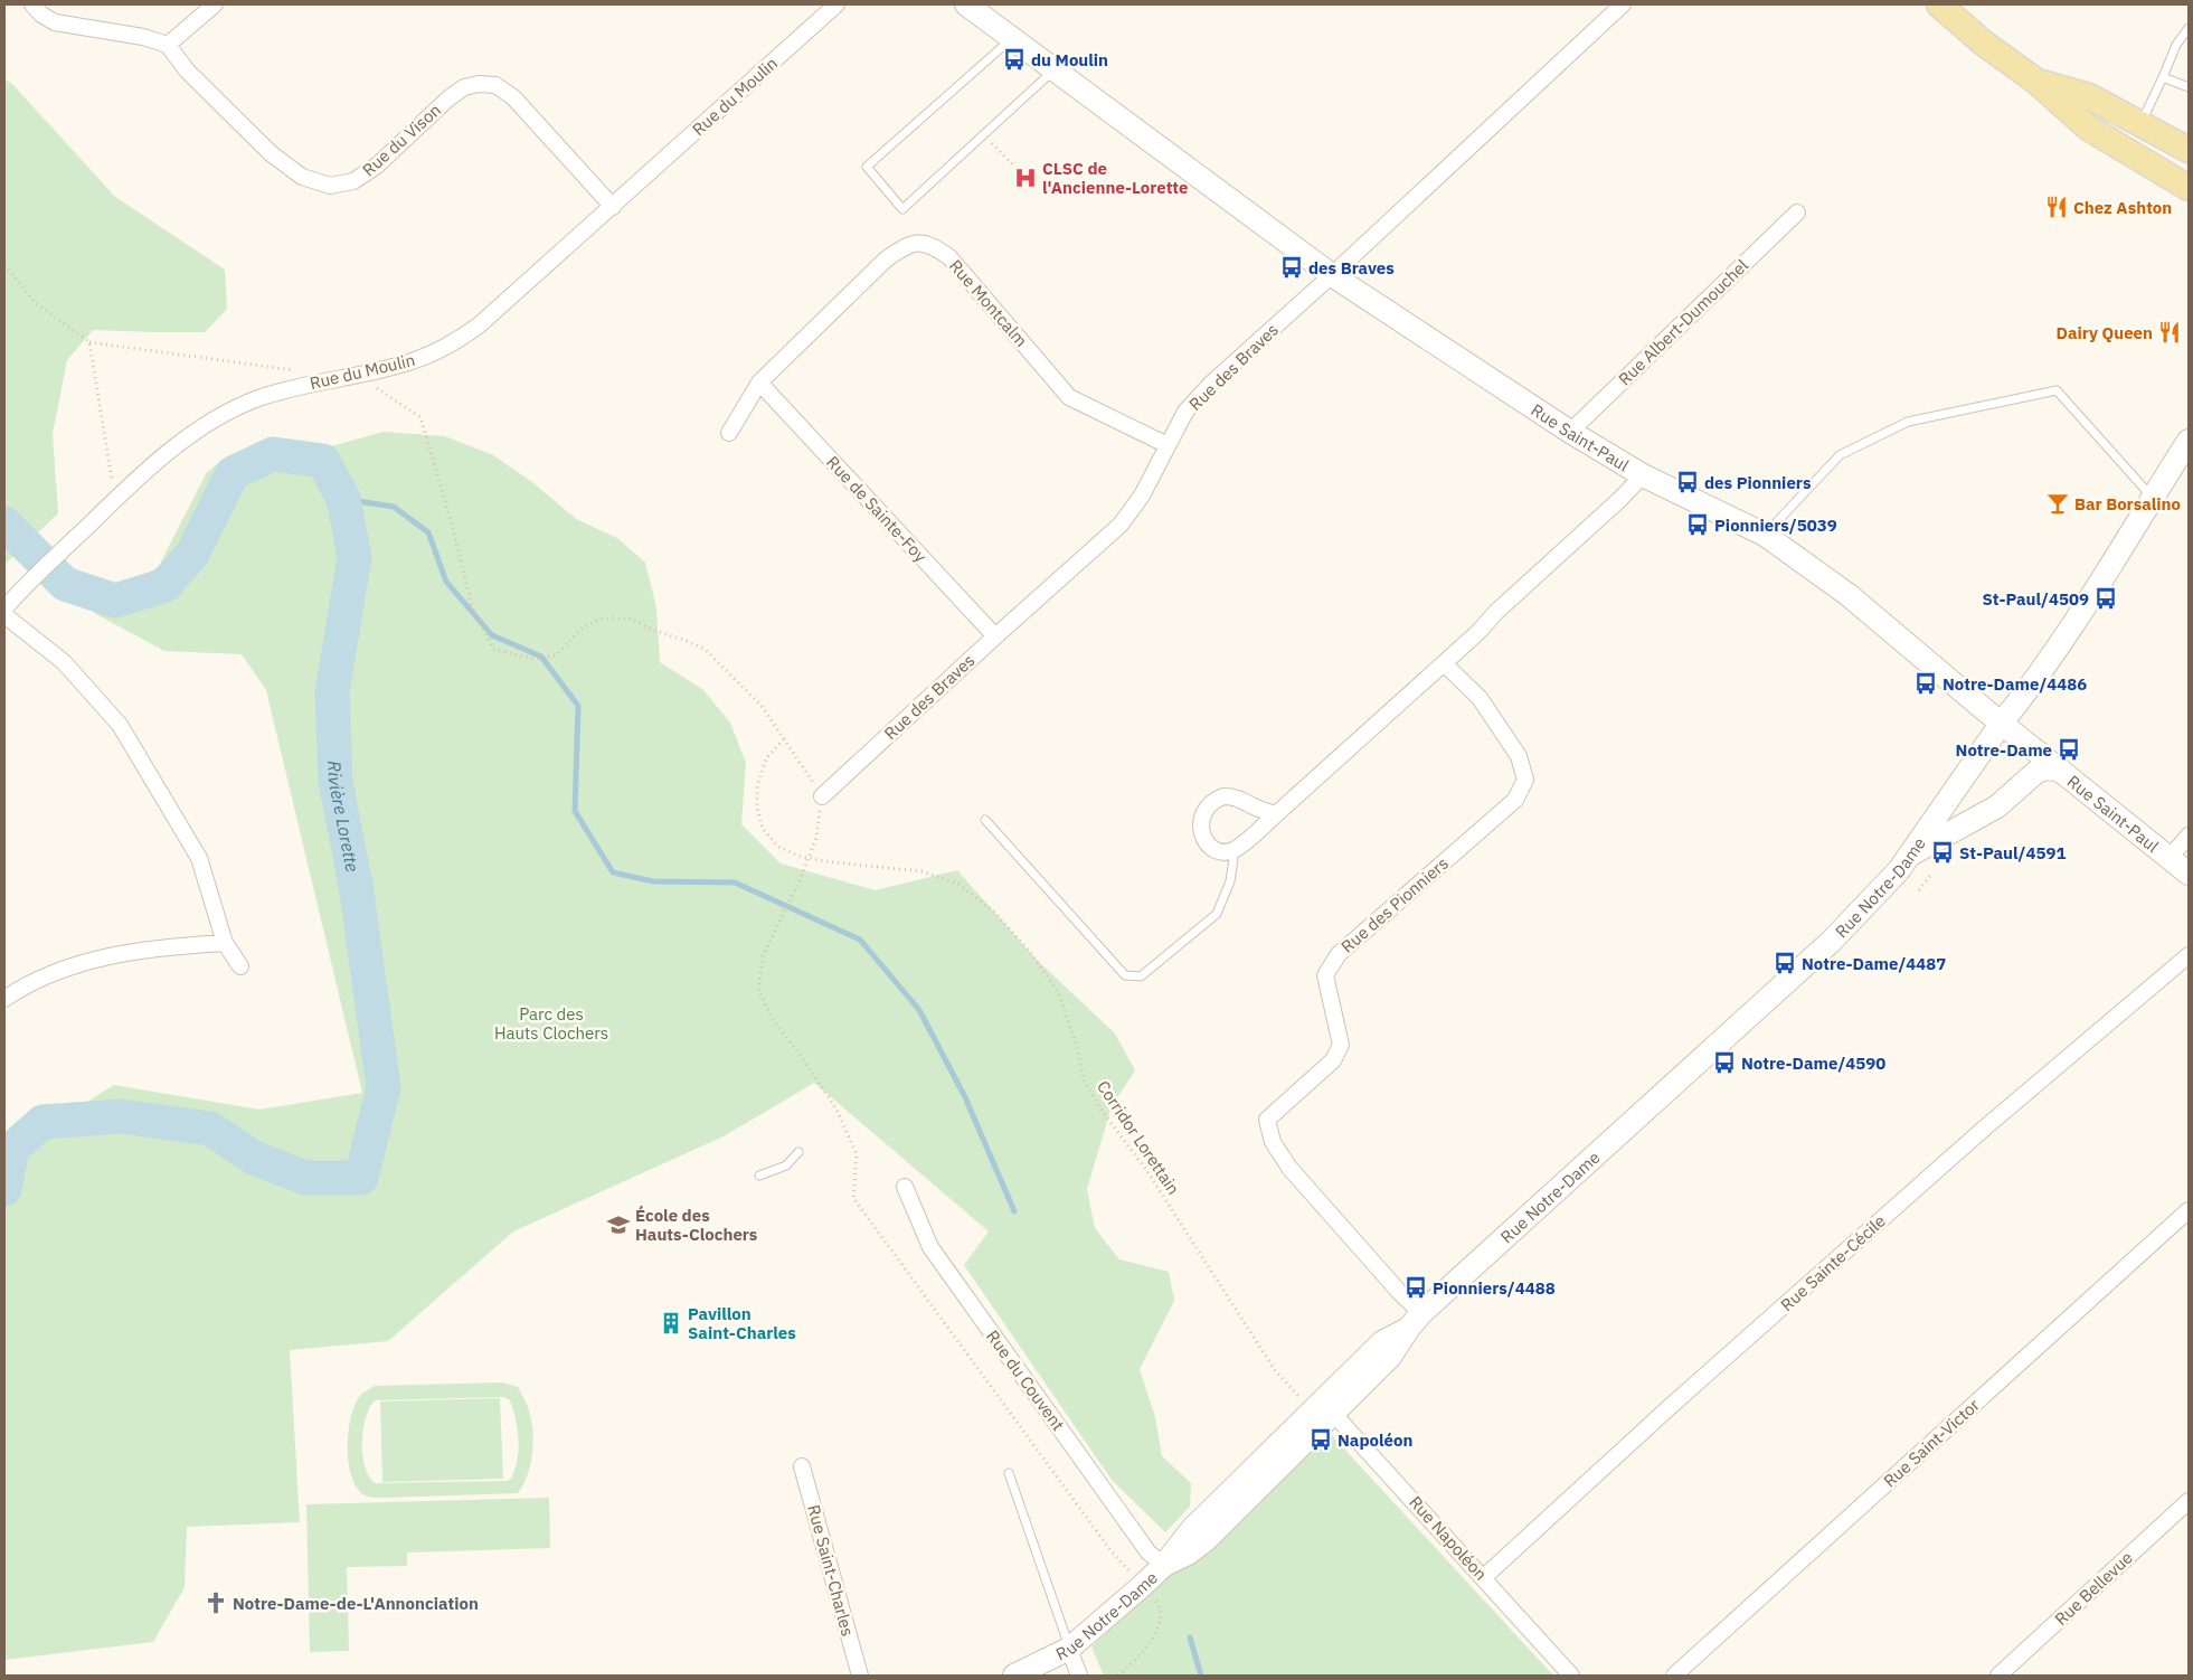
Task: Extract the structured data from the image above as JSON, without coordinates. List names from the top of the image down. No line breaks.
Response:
{"streets":{"street":["Rue du Moulin","Rue du Vison","Rue Montcalm","Rue Albert-Dumouchel","Rue des Braves","Rue Saint-Paul","Rue de Sainte-Foy","Rue Notre-Dame","Rue des Pionniers","Rue Sainte-Cécile","Rue du Couvent","Rue Saint-Victor","Rue Napoléon","Rue Saint-Charles","Rue Bellevue"],"path":["Corridor Lorettain"]},"crossings":[["Rue du Moulin","Rue du Vison"],["Rue Montcalm","Rue des Braves"],["Rue Montcalm","Rue de Sainte-Foy"],["Rue Albert-Dumouchel","Rue Saint-Paul"],["Rue des Braves","Rue Saint-Paul"],["Rue des Braves","Rue de Sainte-Foy"],["Rue Saint-Paul","Rue Notre-Dame"],["Rue Notre-Dame","Rue des Pionniers"],["Rue Notre-Dame","Corridor Lorettain"],["Rue Notre-Dame","Rue du Couvent"],["Rue Notre-Dame","Rue Napoléon"],["Corridor Lorettain","Rue Napoléon"],["Rue Sainte-Cécile","Rue Napoléon"]],"water":["Rivière Lorette"],"parks":["Parc des Hauts Clochers"],"places":{"bus stop":["du Moulin","des Braves","des Pionniers","Pionniers/5039","St-Paul/4509","Notre-Dame/4486","Notre-Dame","St-Paul/4591","Notre-Dame/4487","Notre-Dame/4590","Pionniers/4488","Napoléon"],"hospital":["CLSC de l'Ancienne-Lorette"],"restaurant":["Chez Ashton","Dairy Queen"],"bar":["Bar Borsalino"],"school or university":["École des Hauts-Clochers"],"building":["Pavillon Saint-Charles"],"church":["Notre-Dame-de-L'Annonciation"]}}
